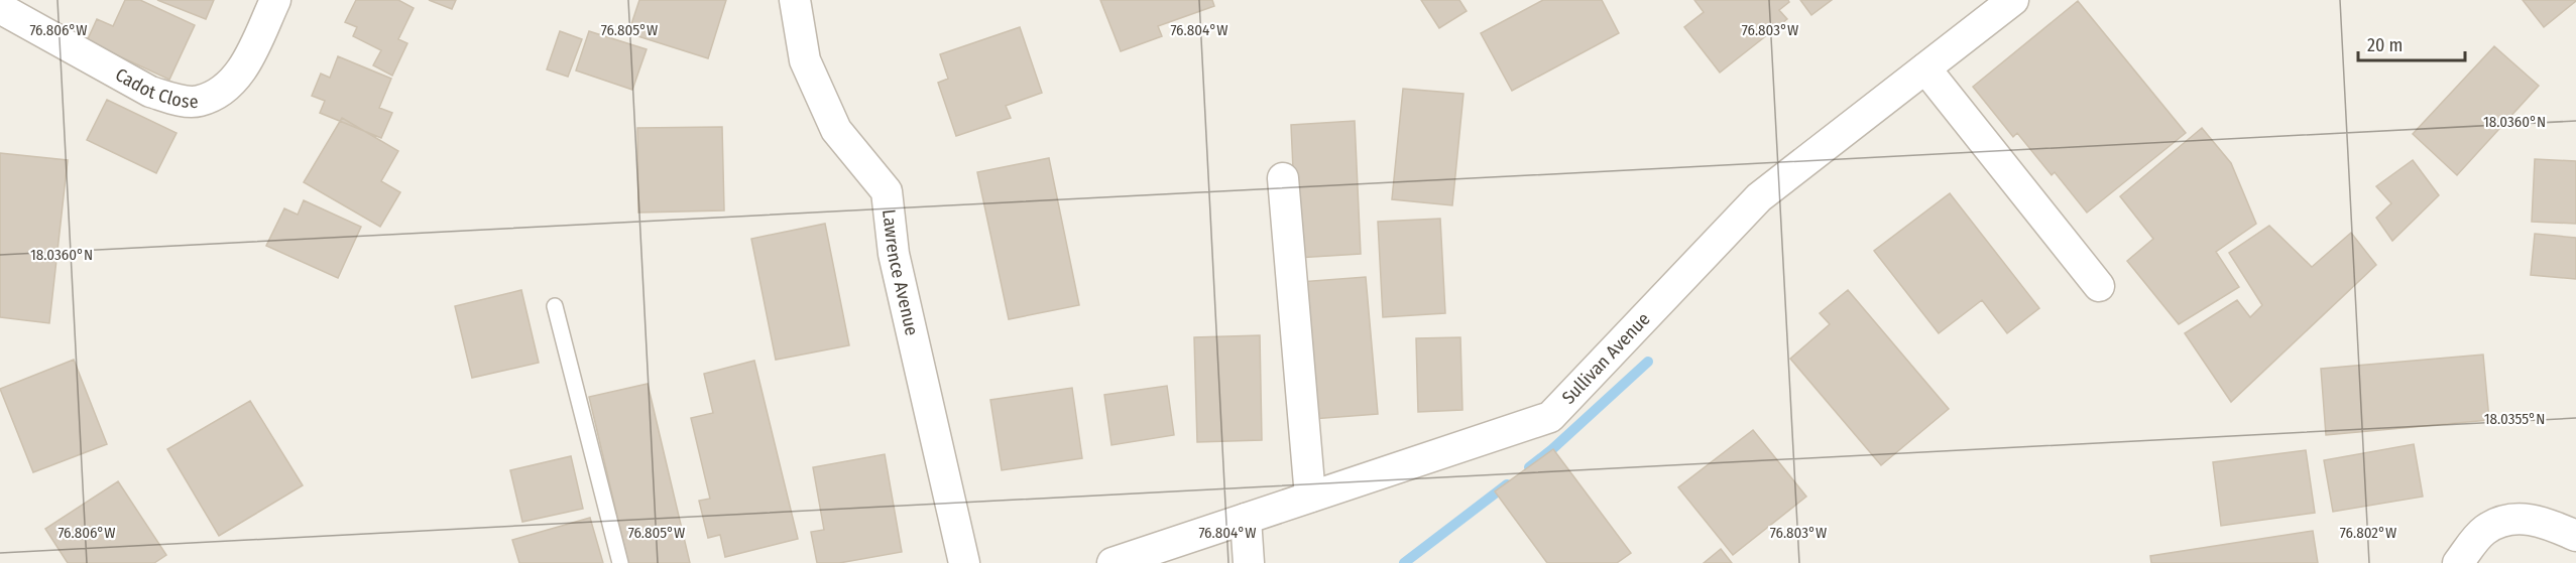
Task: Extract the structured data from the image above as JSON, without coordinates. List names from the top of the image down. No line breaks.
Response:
{"streets":{"street":["Cadot Close","Lawrence Avenue","Sullivan Avenue"]},"scale_bar":"20 m","coordinates":["76.806°W","76.805°W","76.804°W","76.803°W","18.0360°N","18.0355°N","76.802°W"]}
